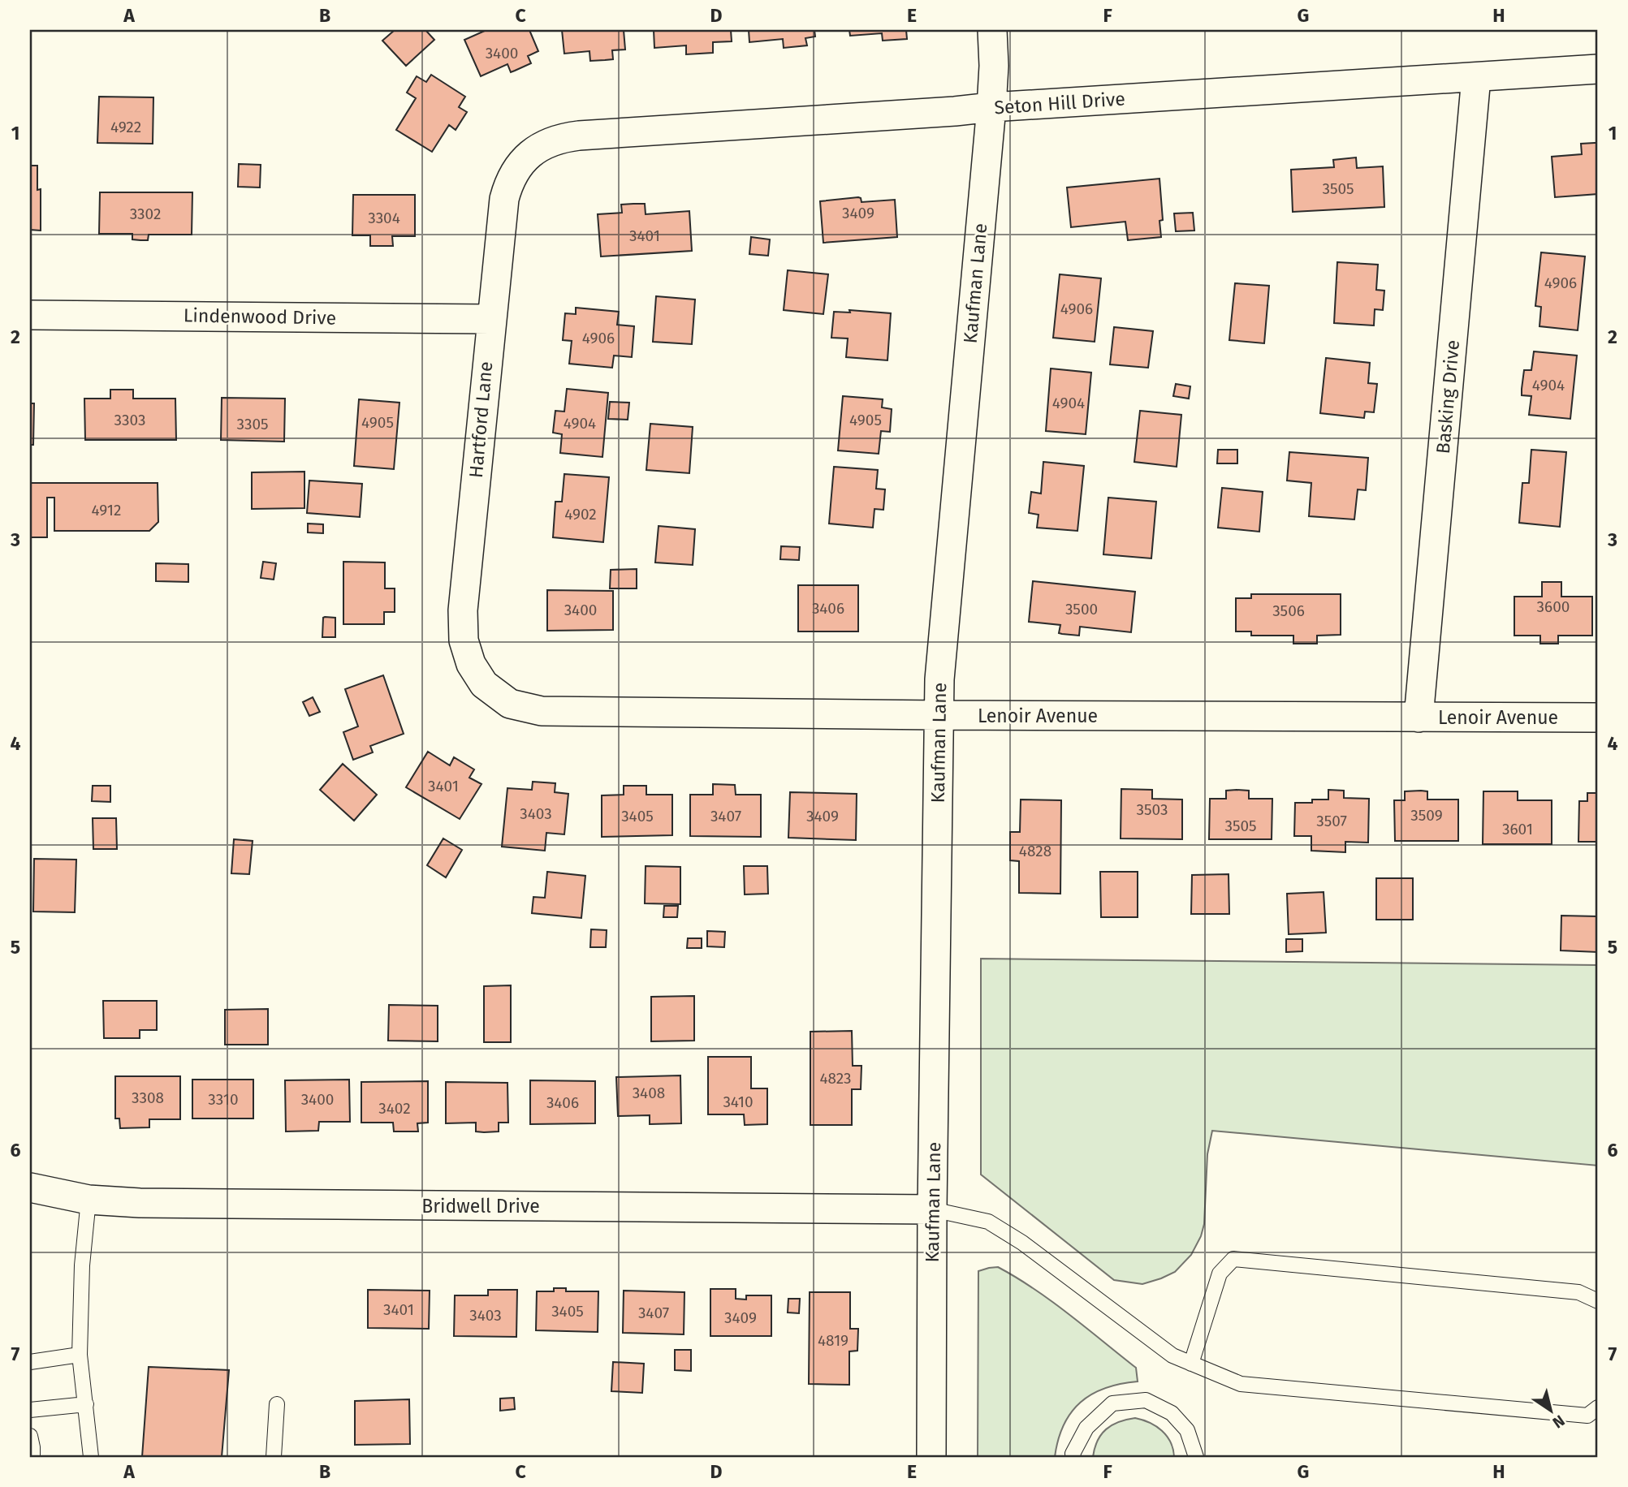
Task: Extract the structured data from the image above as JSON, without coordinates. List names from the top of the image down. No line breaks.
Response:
{"streets":{"street":["Seton Hill Drive","Kaufman Lane","Lindenwood Drive","Basking Drive","Hartford Lane","Lenoir Avenue","Bridwell Drive"]},"crossings":[["Seton Hill Drive","Kaufman Lane"],["Seton Hill Drive","Basking Drive"],["Seton Hill Drive","Hartford Lane"],["Kaufman Lane","Lenoir Avenue"],["Kaufman Lane","Bridwell Drive"],["Lindenwood Drive","Hartford Lane"],["Basking Drive","Lenoir Avenue"],["Hartford Lane","Lenoir Avenue"]],"house_numbers":["3400","4922","3505","3409","3302","3304","3401","4906","4906","4906","4904","4904","3303","4905","4905","4904","3305","4912","4902","3600","3406","3500","3400","3506","3401","3503","3403","3509","3405","3407","3409","3507","3505","3601","4828","4823","3408","3308","3310","3400","3410","3406","3402","3401","3405","3407","3403","3409","4819"],"north":"bottom right","grid":{"columns":["A","B","C","D","E","F","G","H"],"rows":["1","2","3","4","5","6","7"]}}
